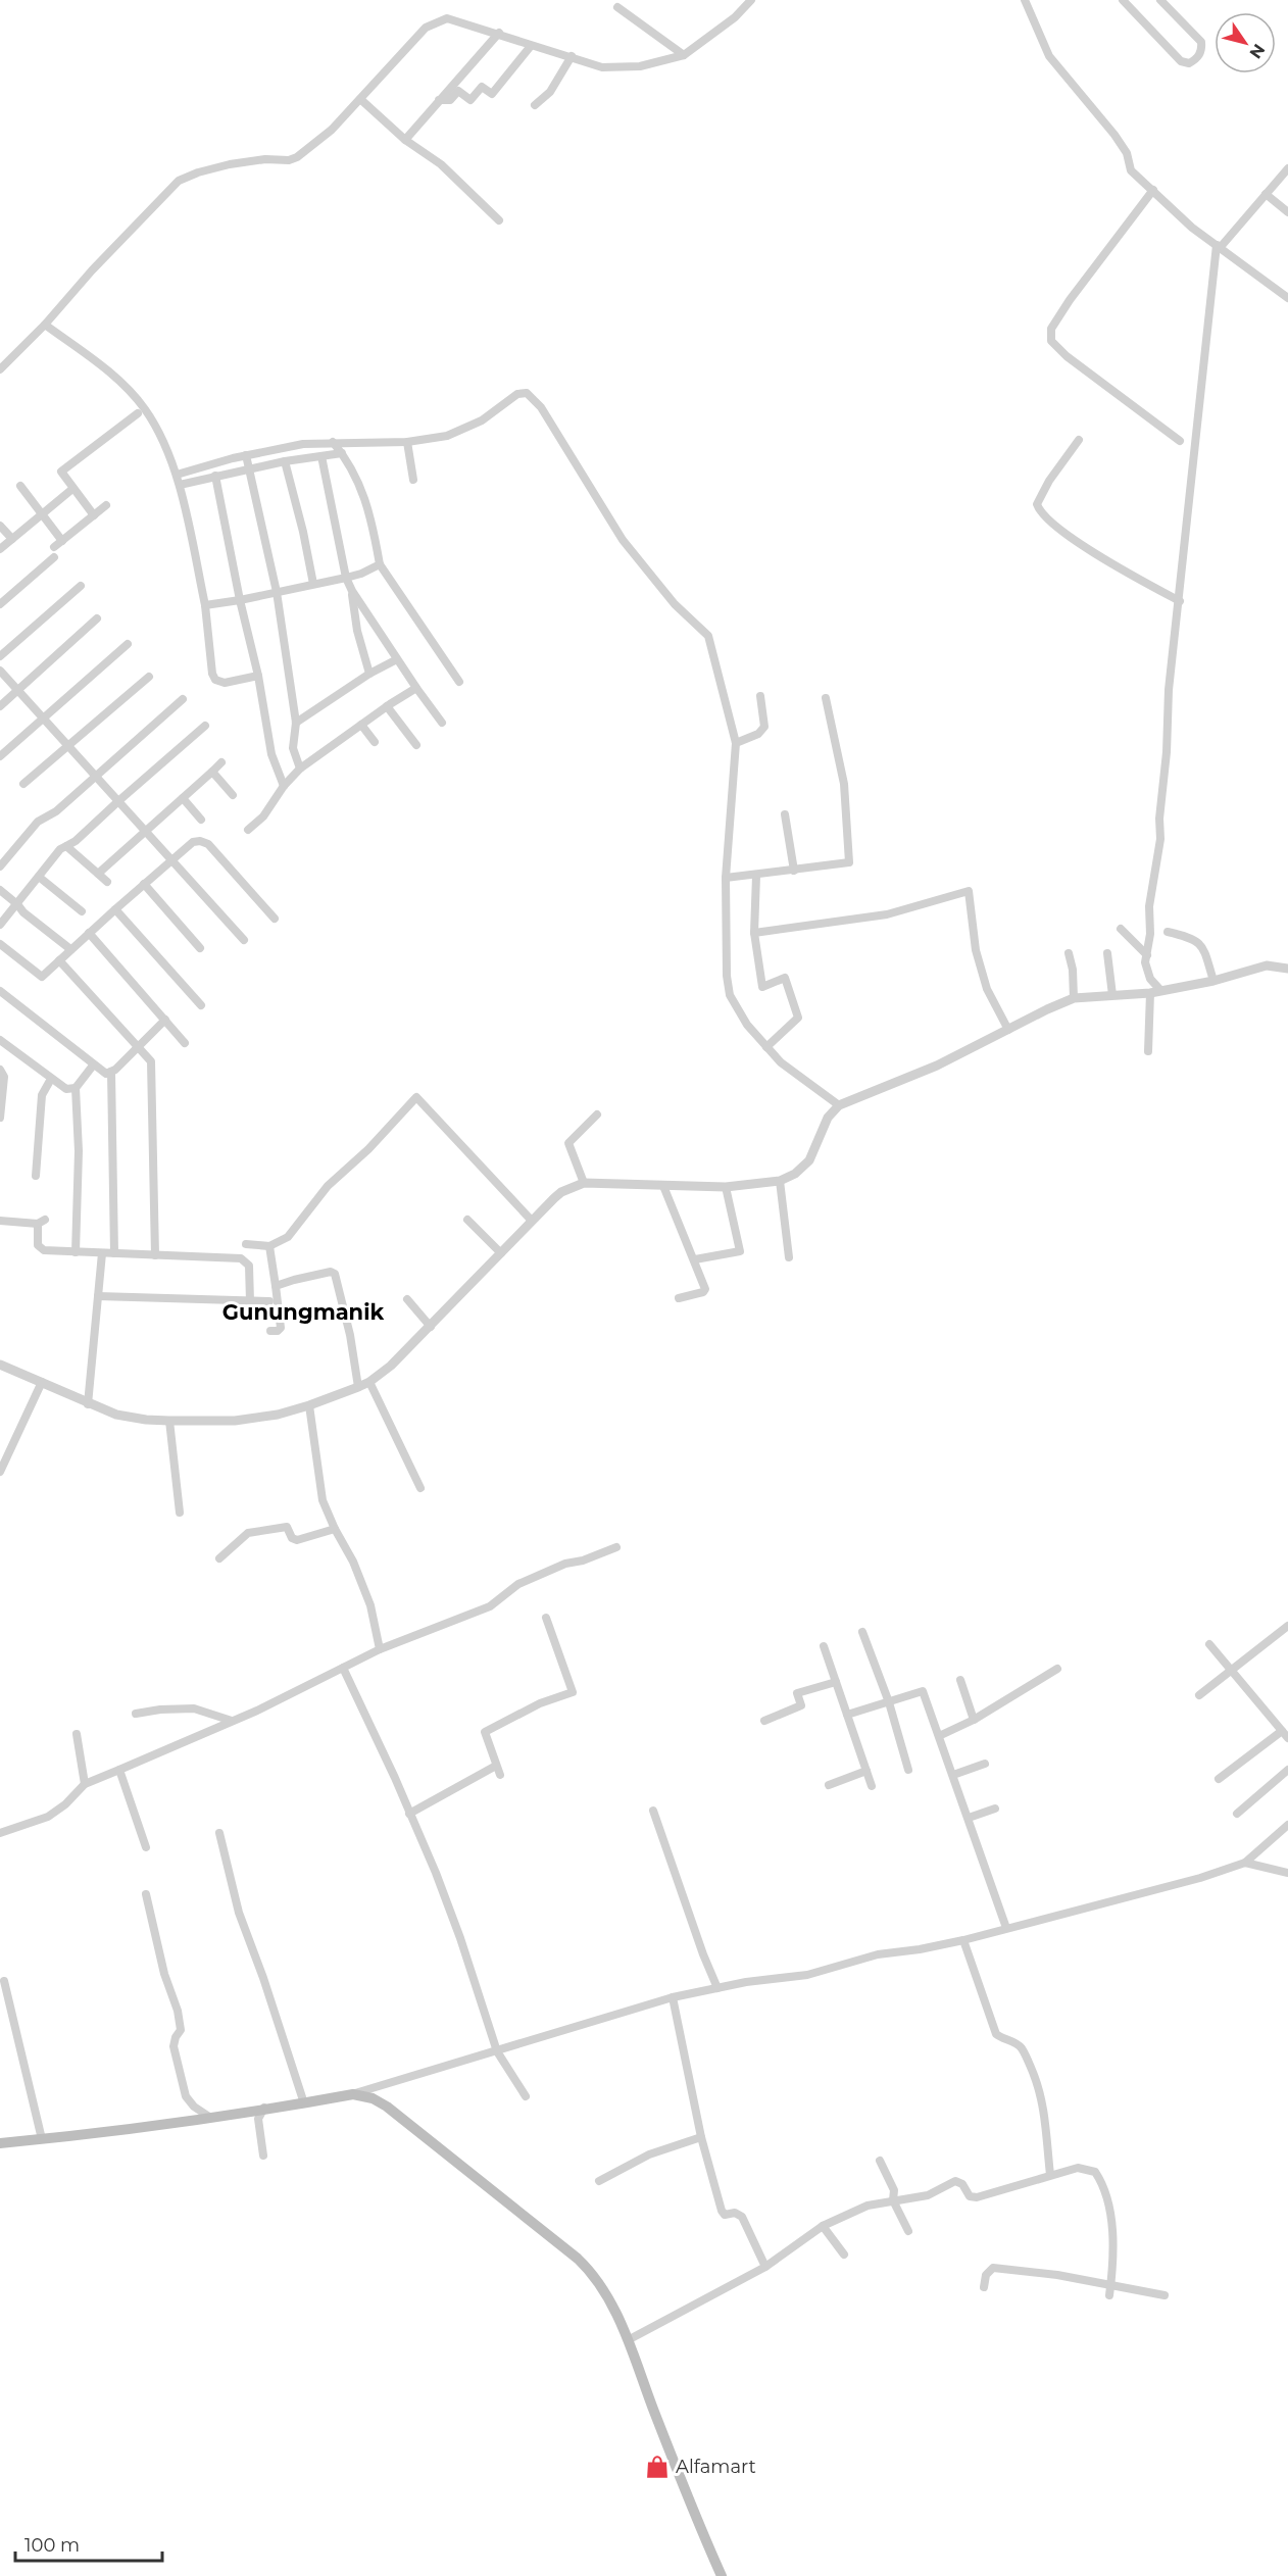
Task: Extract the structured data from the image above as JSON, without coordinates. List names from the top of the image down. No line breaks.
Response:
{"districts":["Gunungmanik"],"places":{"shop":["Alfamart"]},"scale_bar":"100 m","north":"bottom right"}
